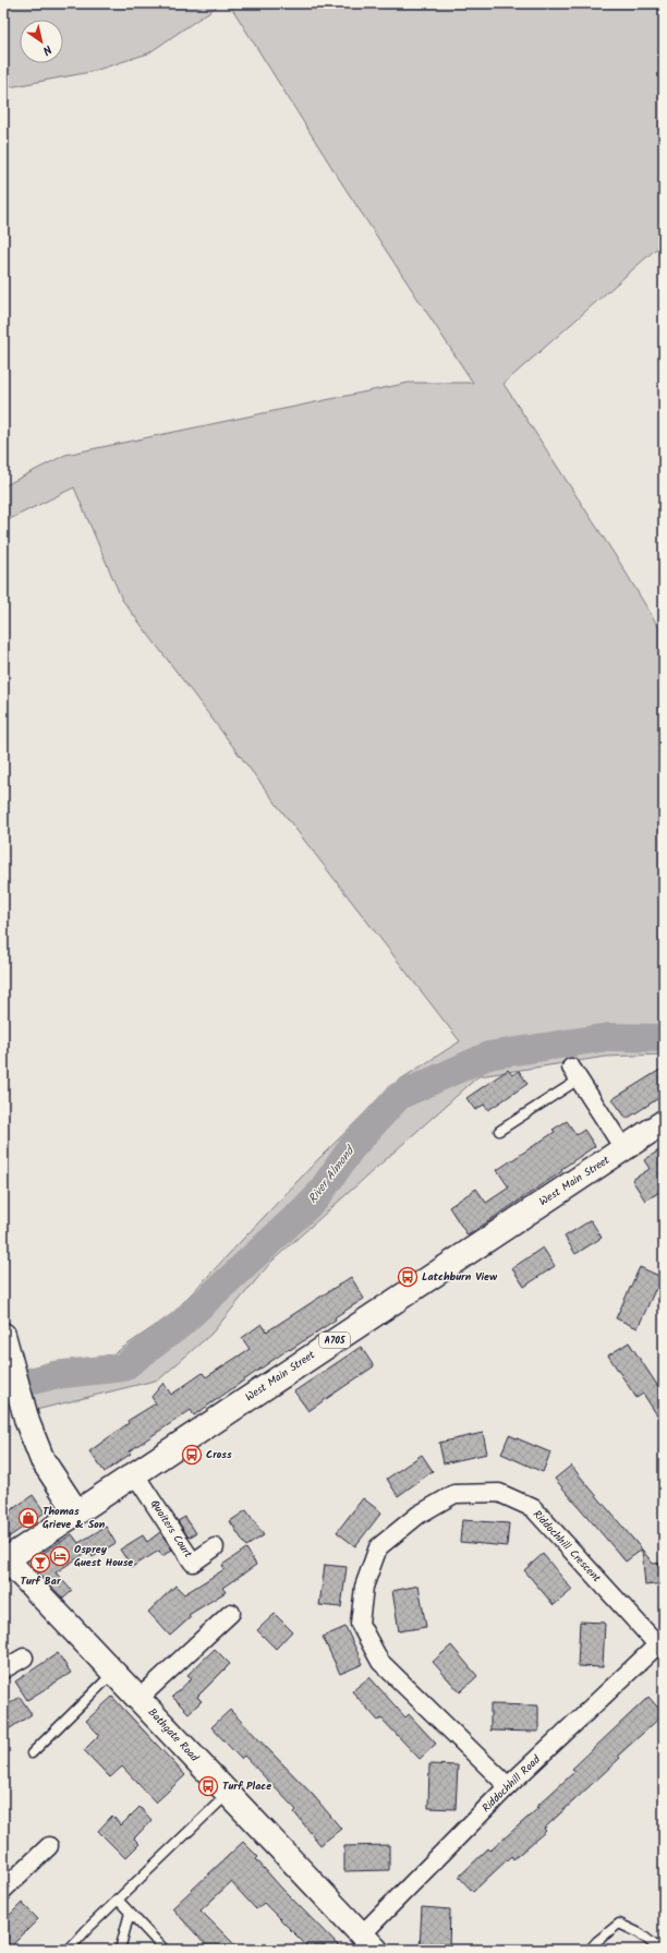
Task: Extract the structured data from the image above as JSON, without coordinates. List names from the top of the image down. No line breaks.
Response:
{"streets":{"main road":["West Main Street","A705","Bathgate Road"],"street":["Quoiters Court","Riddochhill Crescent","Riddochhill Road"]},"crossings":[["West Main Street","Quoiters Court"],["West Main Street","Bathgate Road"],["Riddochhill Crescent","Riddochhill Road"],["Bathgate Road","Riddochhill Road"]],"water":["River Almond"],"places":{"bus stop":["Latchburn View","Cross","Turf Place"],"shop":["Thomas Grieve & Son"],"hotel":["Osprey Guest House"],"bar":["Turf Bar"]},"north":"bottom right"}
